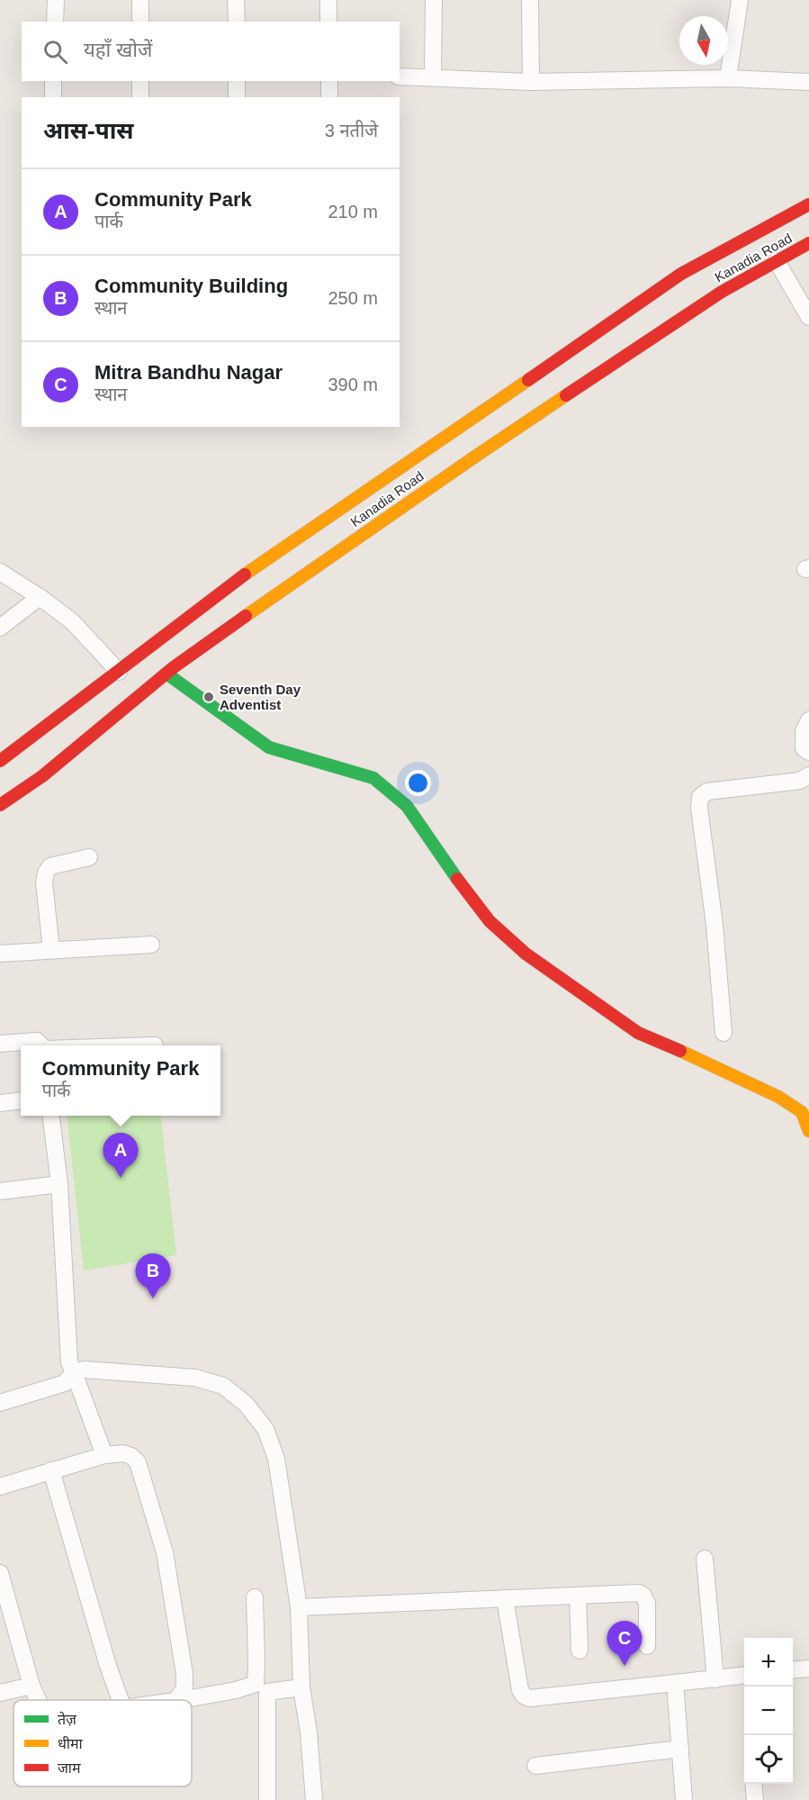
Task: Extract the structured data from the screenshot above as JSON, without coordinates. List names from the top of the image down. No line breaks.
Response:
{"streets":{"main road":["Kanadia Road"]},"places":["Seventh Day Adventist"],"legend":["तेज़","धीमा","जाम"],"north":"bottom","page":{"search":"यहाँ खोजें","heading":["आस-पास","3 नतीजे"],"list":[{"mark":"A","name":"Community Park","note":"पार्क","value":"210 m"},{"mark":"B","name":"Community Building","note":"स्थान","value":"250 m"},{"mark":"C","name":"Mitra Bandhu Nagar","note":"स्थान","value":"390 m"}],"popup":["Community Park","पार्क"],"pins":["A","B","C"],"map_buttons":["+","−"]}}
